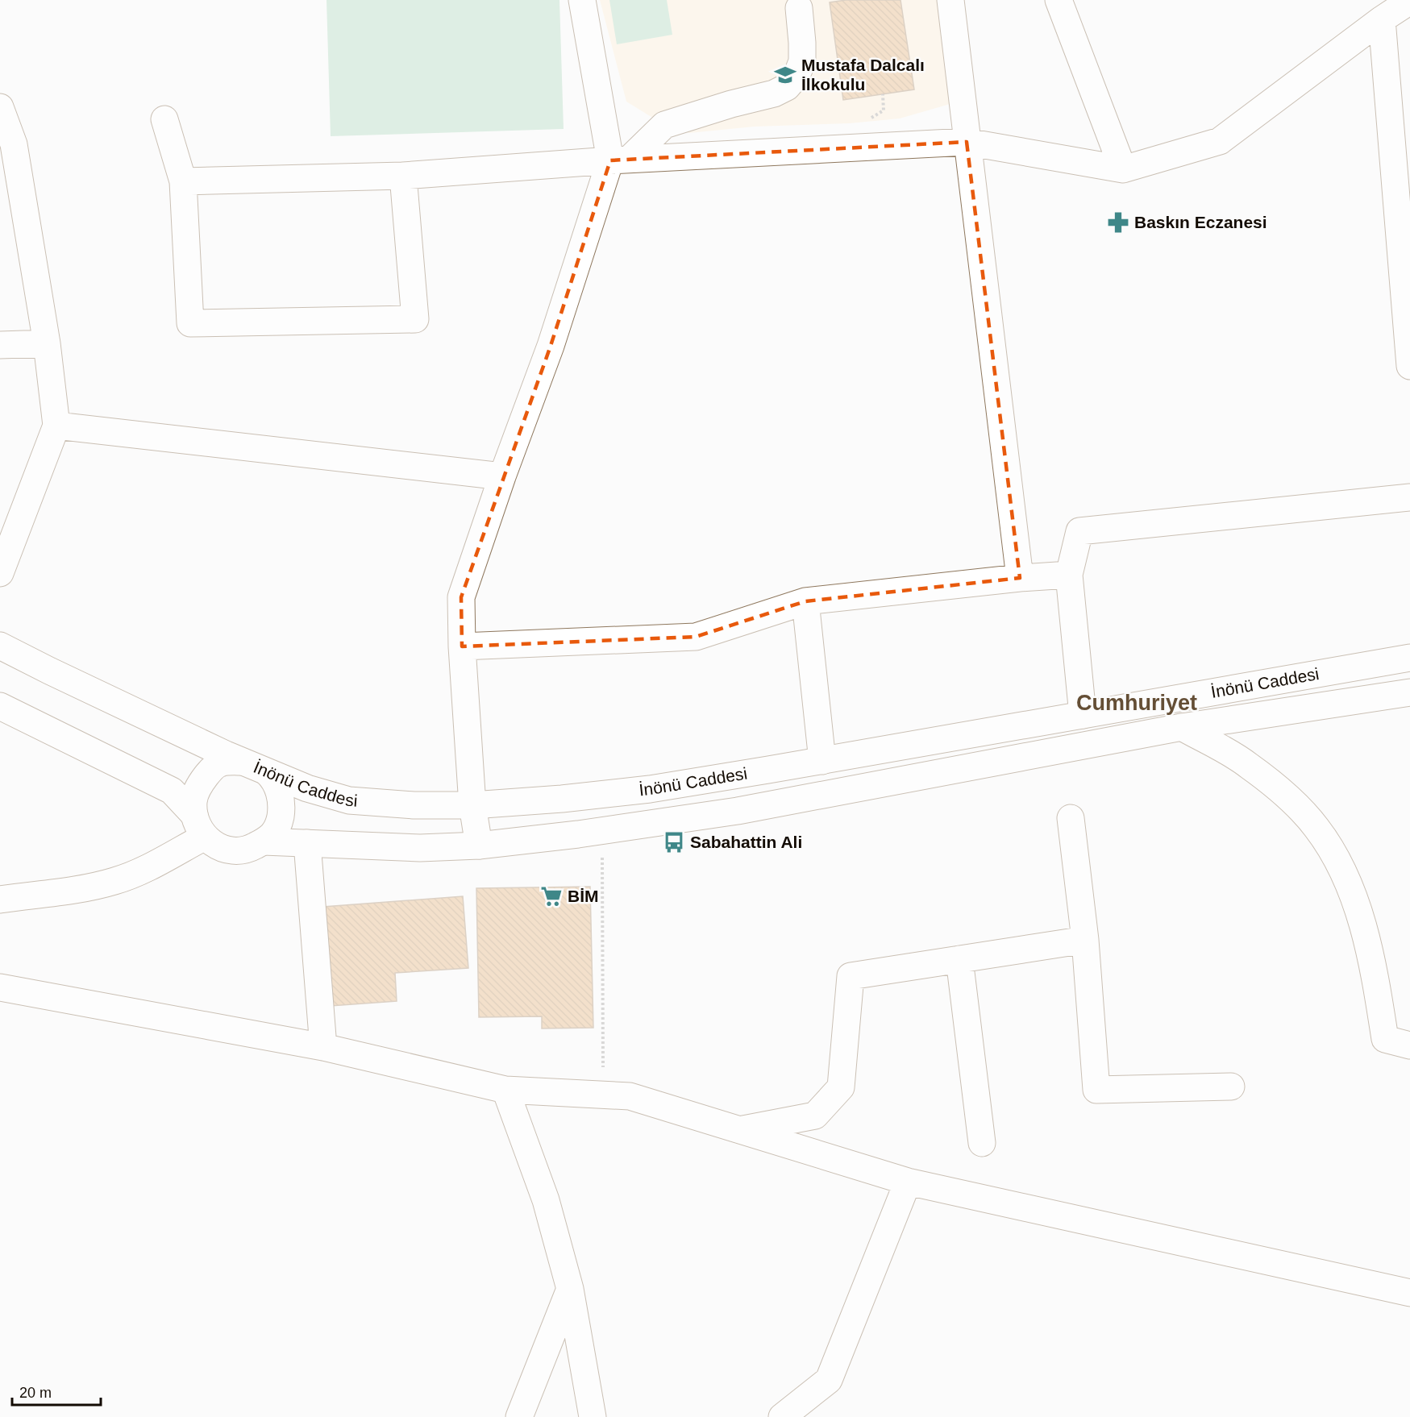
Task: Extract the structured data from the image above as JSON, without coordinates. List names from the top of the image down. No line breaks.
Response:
{"streets":{"street":["İnönü Caddesi"]},"districts":["Cumhuriyet"],"places":{"school or university":["Mustafa Dalcalı İlkokulu"],"pharmacy":["Baskın Eczanesi"],"bus stop":["Sabahattin Ali"],"supermarket":["BİM"]},"scale_bar":"20 m"}
